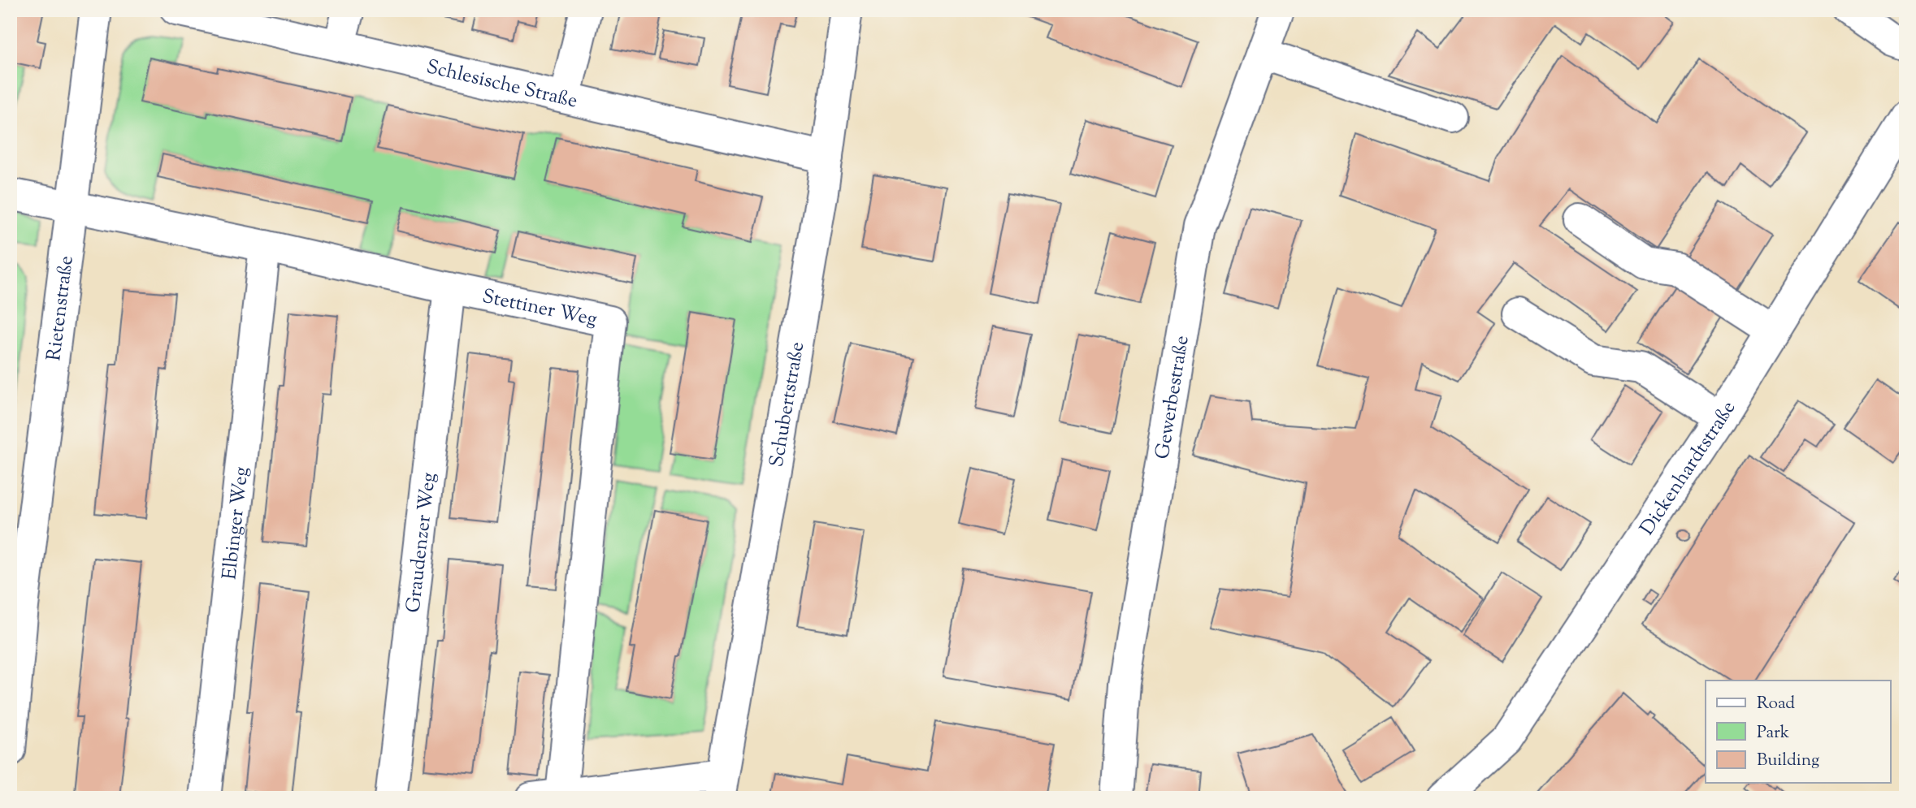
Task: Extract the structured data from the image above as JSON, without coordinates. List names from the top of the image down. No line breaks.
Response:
{"streets":{"street":["Schlesische Straße","Stettiner Weg","Rietenstraße","Gewerbestraße","Schubertstraße","Dickenhardtstraße","Elbinger Weg","Graudenzer Weg"]},"crossings":[["Schlesische Straße","Schubertstraße"],["Stettiner Weg","Rietenstraße"],["Stettiner Weg","Elbinger Weg"],["Stettiner Weg","Graudenzer Weg"]],"legend":["Road","Park","Building"]}
